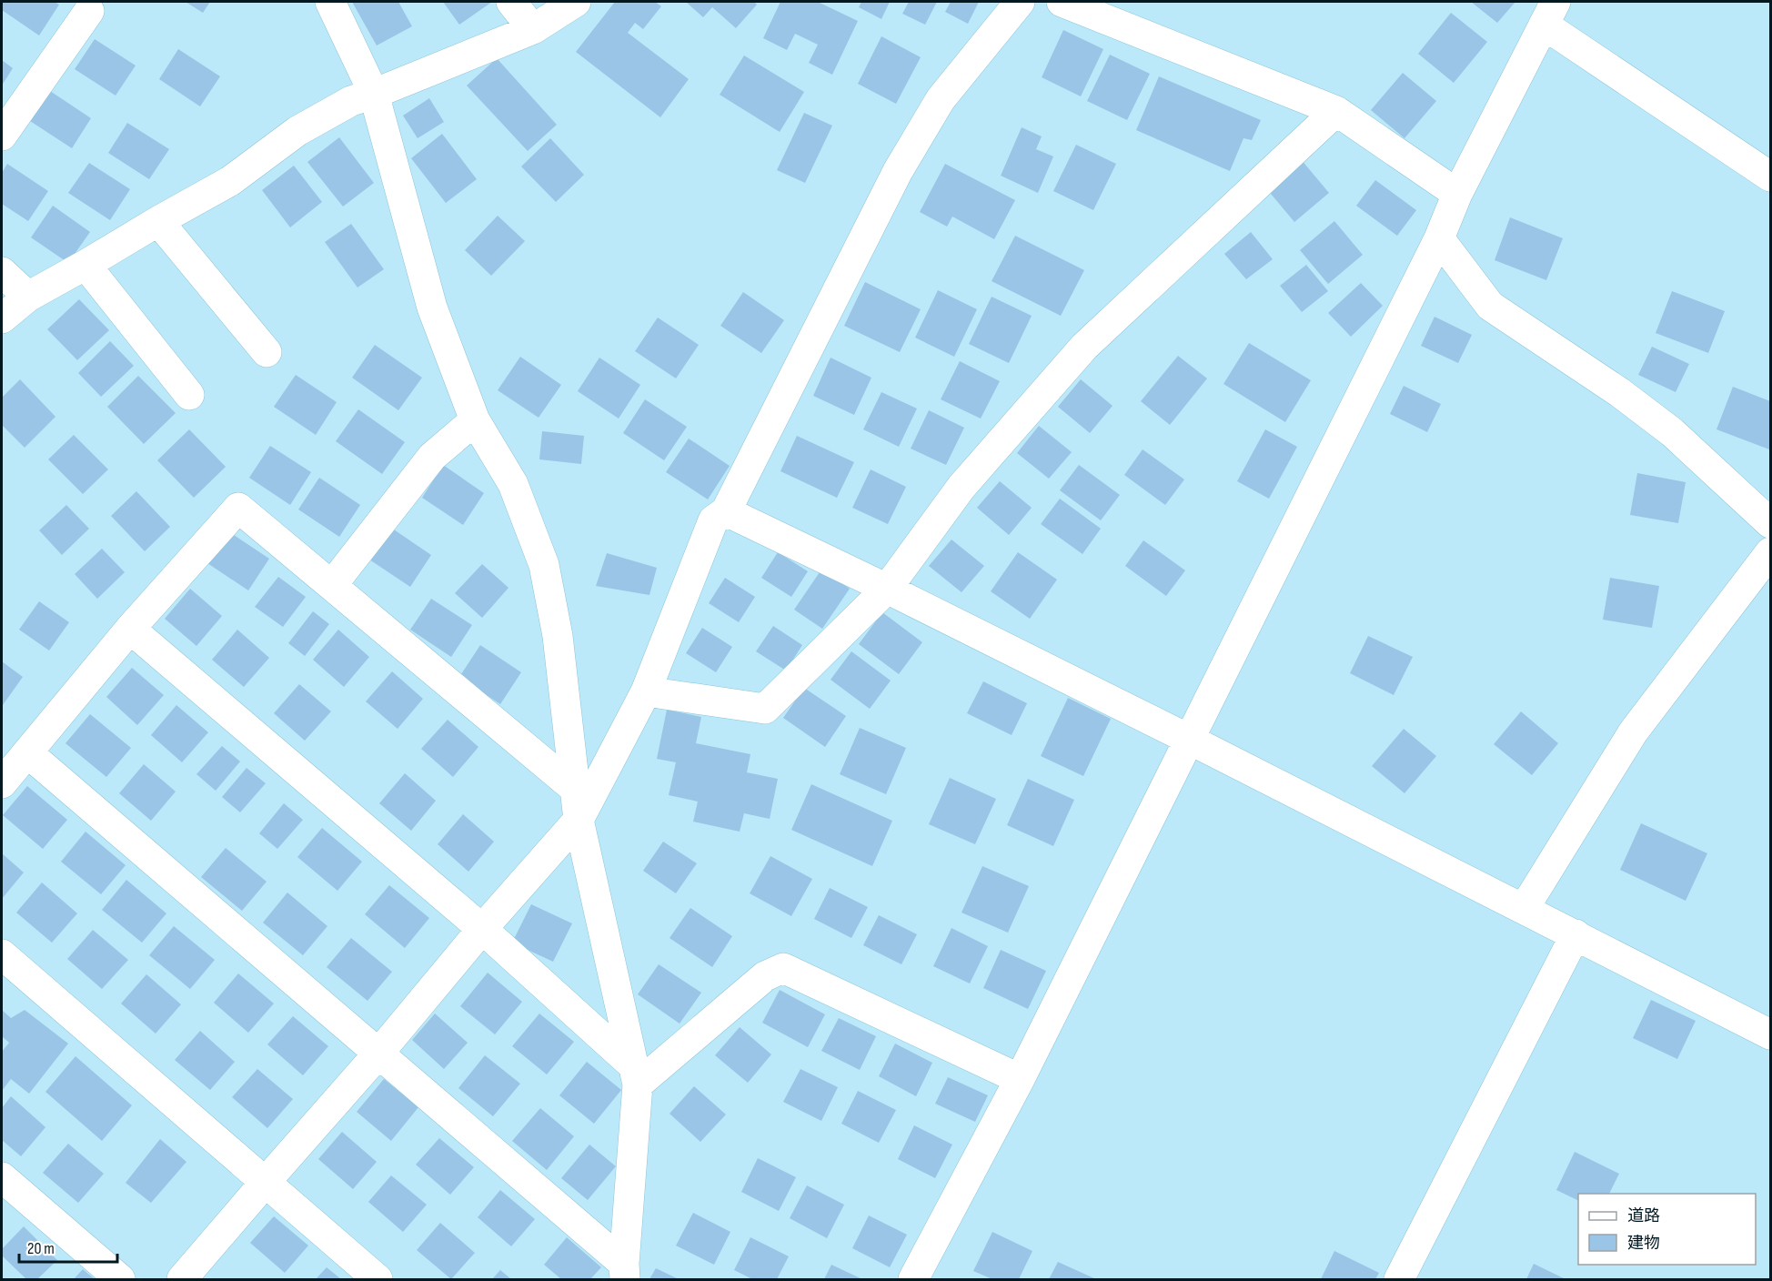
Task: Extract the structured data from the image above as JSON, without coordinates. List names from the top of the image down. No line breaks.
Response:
{"legend":["道路","建物"],"scale_bar":"20 m"}
